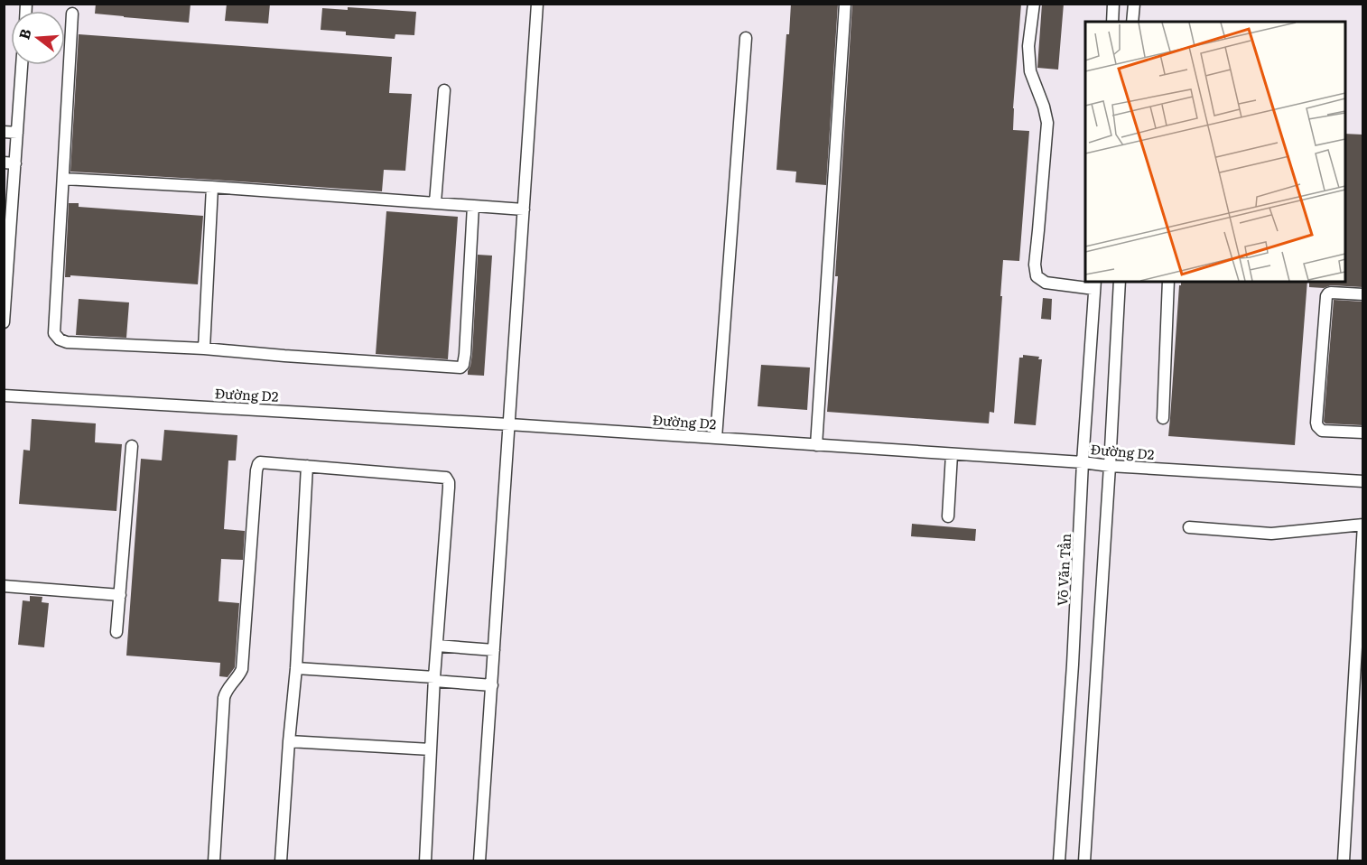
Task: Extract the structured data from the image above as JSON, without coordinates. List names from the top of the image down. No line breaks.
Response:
{"streets":{"street":["Đường D2","Võ Văn Tần"]},"crossings":[["Đường D2","Võ Văn Tần"]],"north":"left"}
